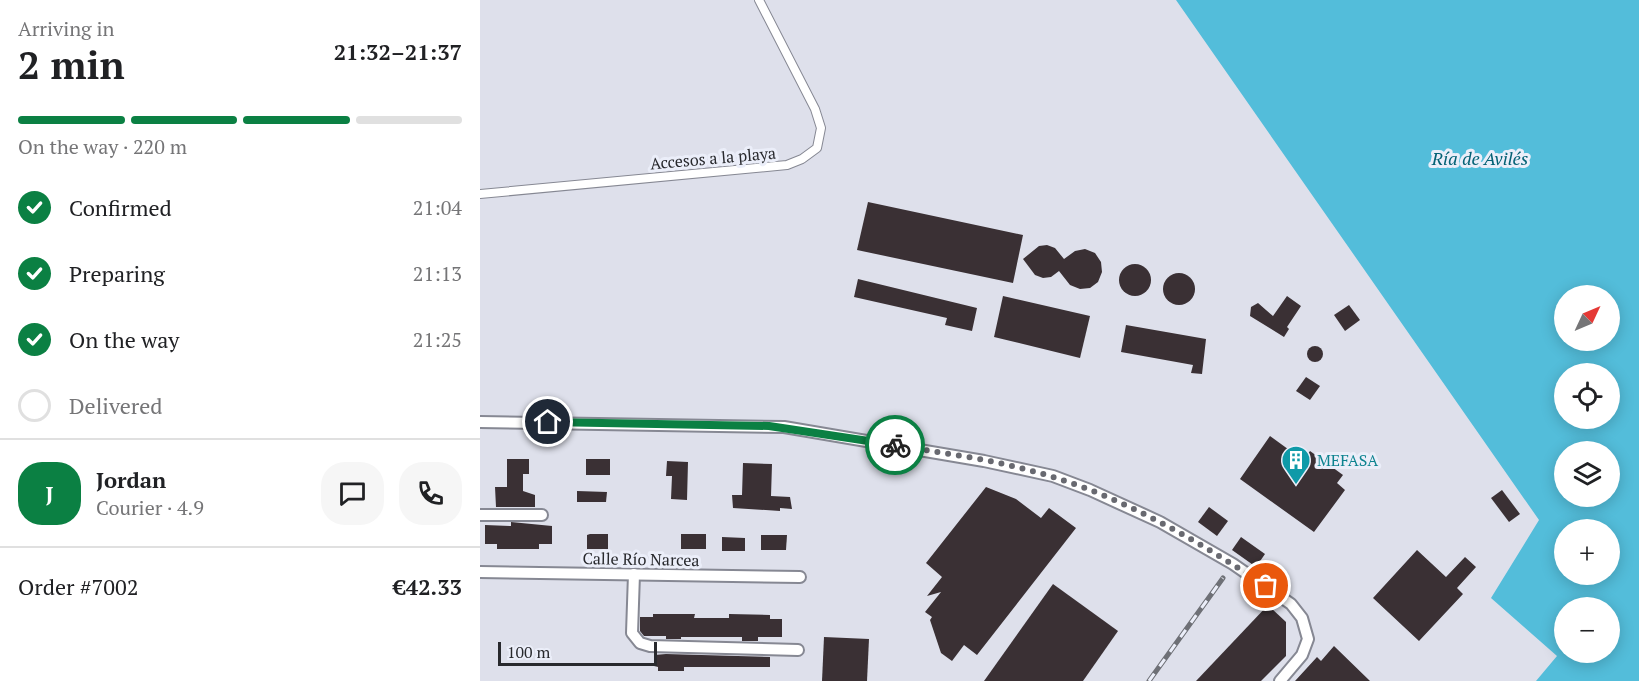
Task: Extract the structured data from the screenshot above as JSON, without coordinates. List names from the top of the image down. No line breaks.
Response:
{"streets":{"street":["Accesos a la playa","Calle Río Narcea"]},"water":["Ría de Avilés"],"places":{"building":["MEFASA"]},"scale_bar":"100 m","north":"top right","page":{"heading":["2 min","Arriving in","21:32–21:37"],"panel":["Jordan","Courier · 4.9","Order #7002","€42.33"],"bar":"On the way · 220 m","list":[["Confirmed","21:04"],["Preparing","21:13"],["On the way","21:25"],"Delivered"],"map_buttons":["+","−"],"round":"J","scale":"100 m"}}
